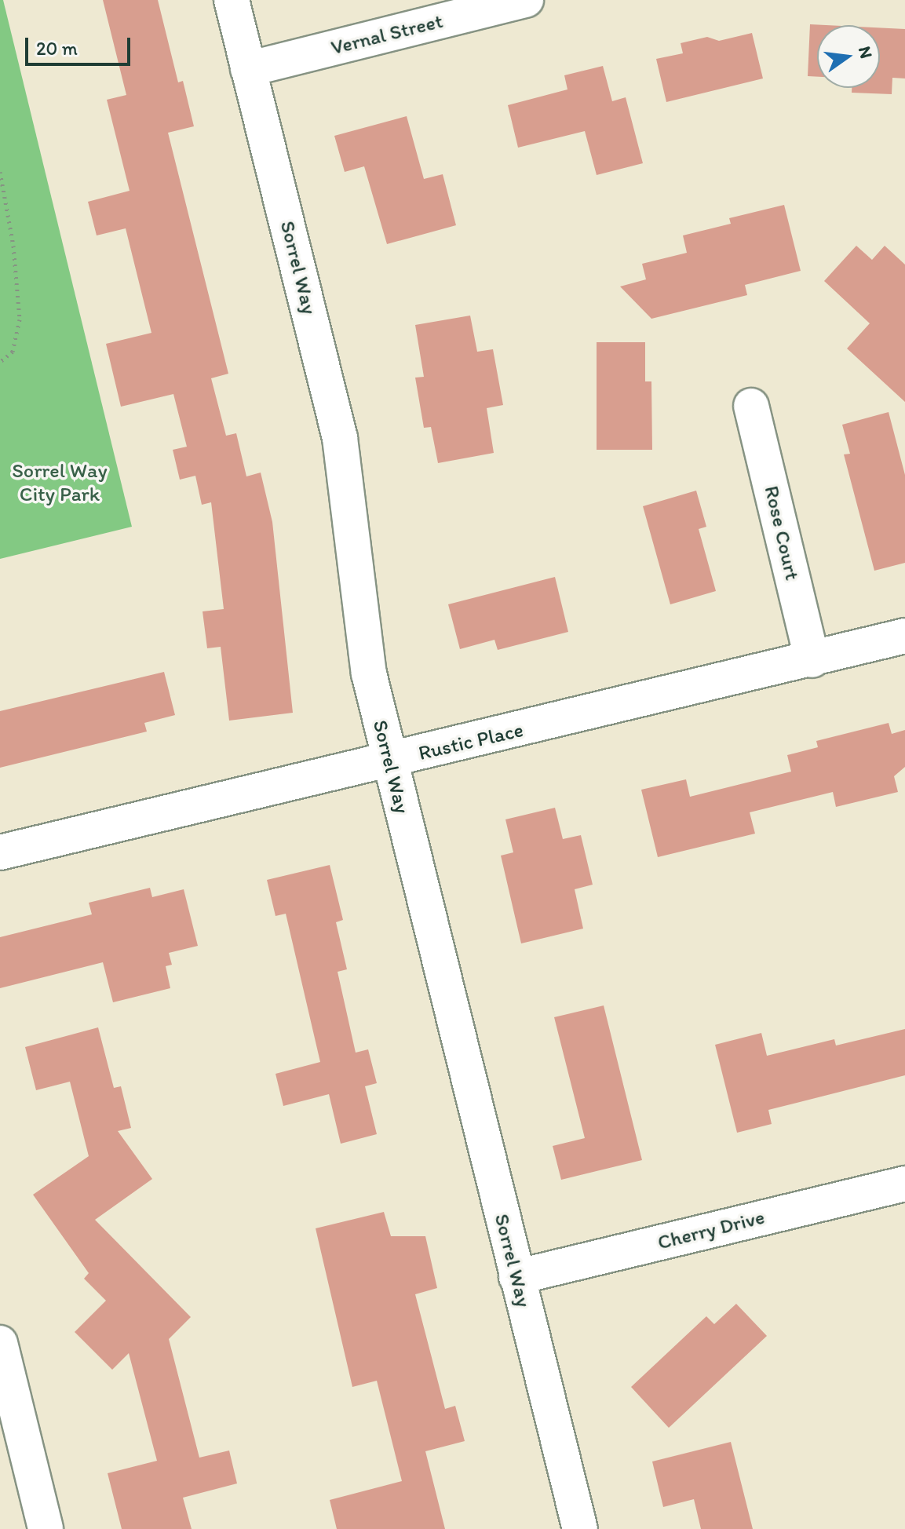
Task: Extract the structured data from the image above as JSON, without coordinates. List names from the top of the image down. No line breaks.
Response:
{"streets":{"street":["Vernal Street","Sorrel Way","Rose Court","Rustic Place","Cherry Drive"]},"crossings":[["Vernal Street","Sorrel Way"],["Sorrel Way","Rustic Place"],["Sorrel Way","Cherry Drive"],["Rose Court","Rustic Place"]],"parks":["Sorrel Way City Park"],"scale_bar":"20 m","north":"right"}
